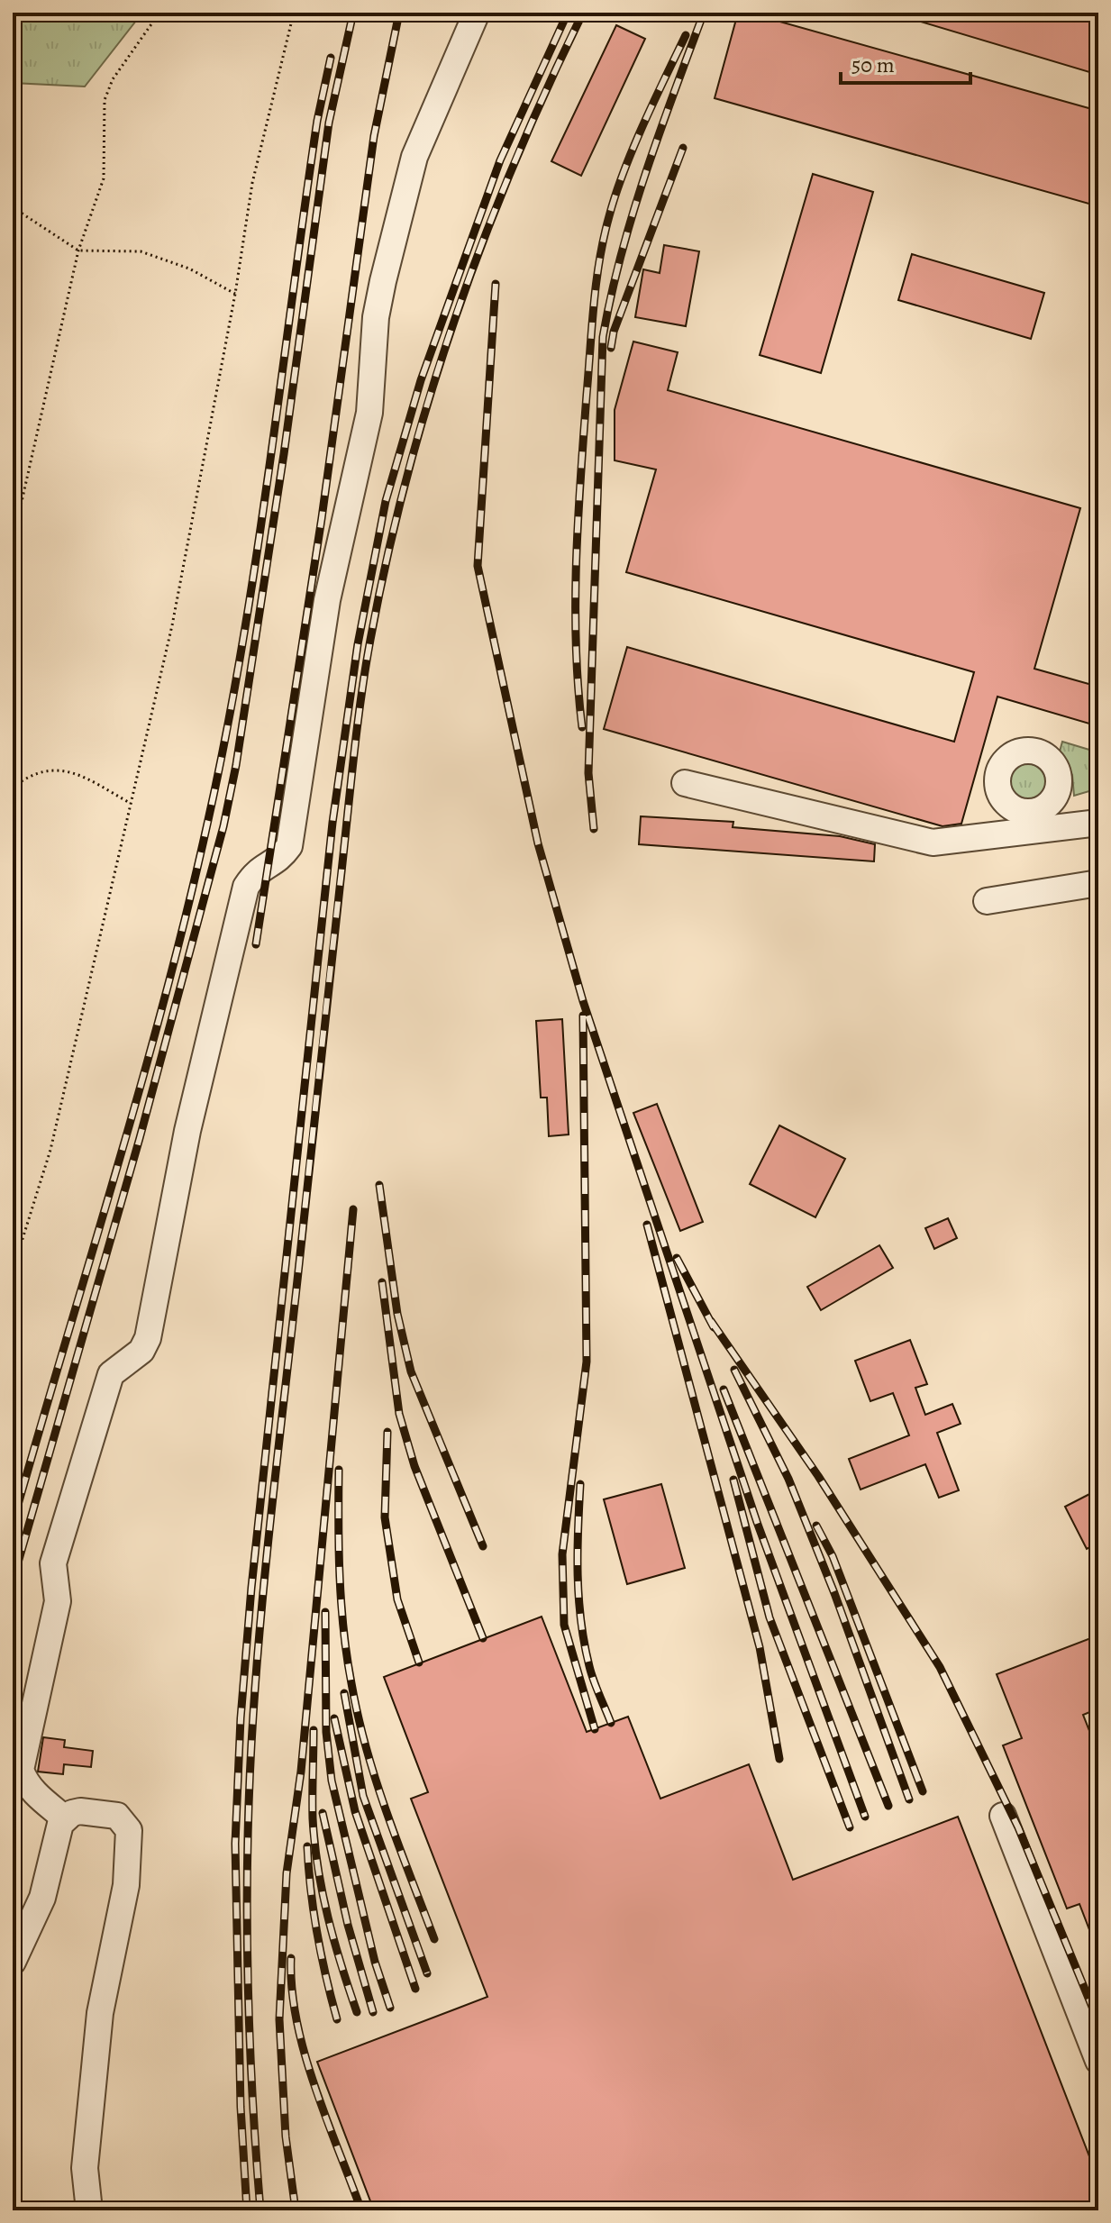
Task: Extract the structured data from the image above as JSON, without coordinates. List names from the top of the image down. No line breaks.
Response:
{"scale_bar":"50 m"}
